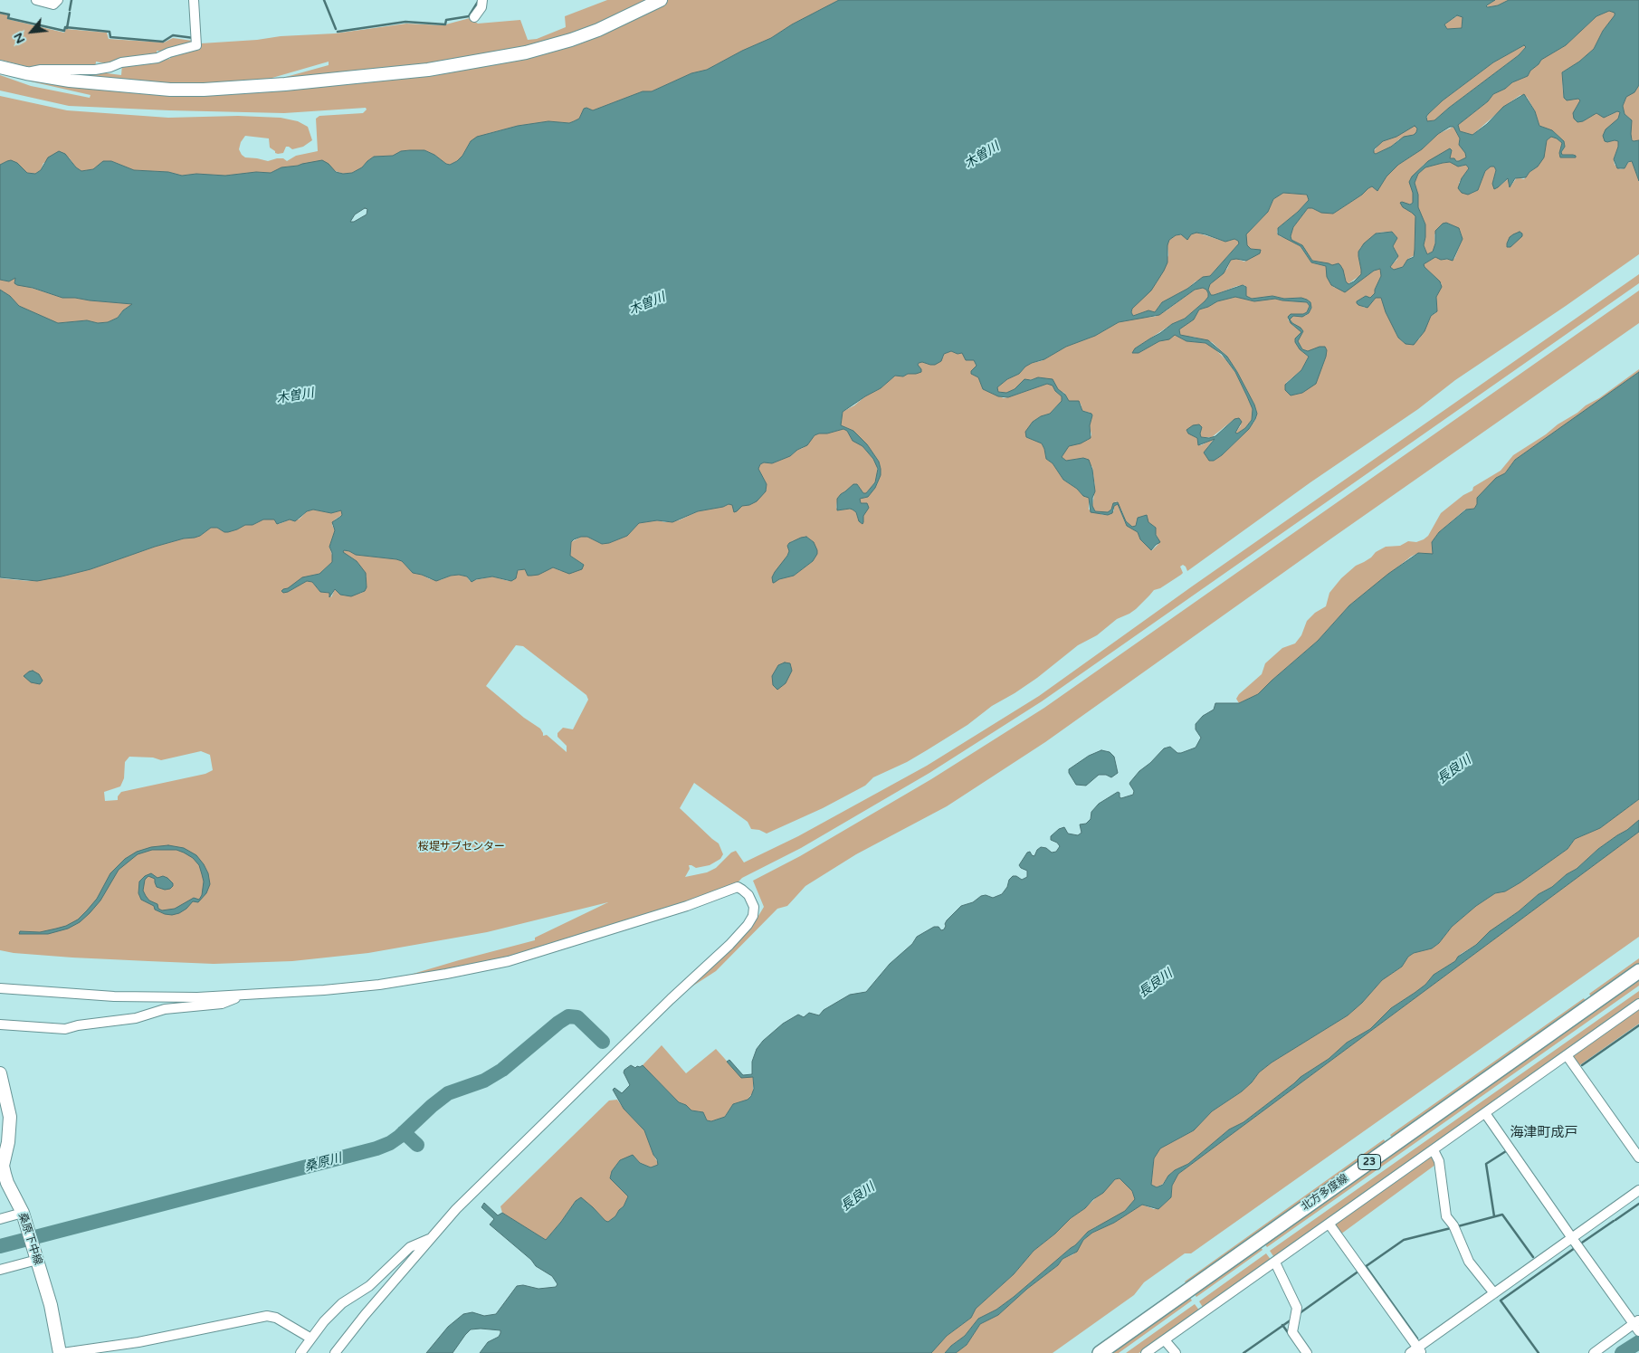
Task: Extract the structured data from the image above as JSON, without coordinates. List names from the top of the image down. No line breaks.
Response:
{"streets":{"main road":["23","北方多度線"],"street":["桑原下中線"]},"districts":["海津町成戸"],"water":["木曽川","長良川","桑原川"],"parks":["桜堤サブセンター"],"north":"bottom left"}
